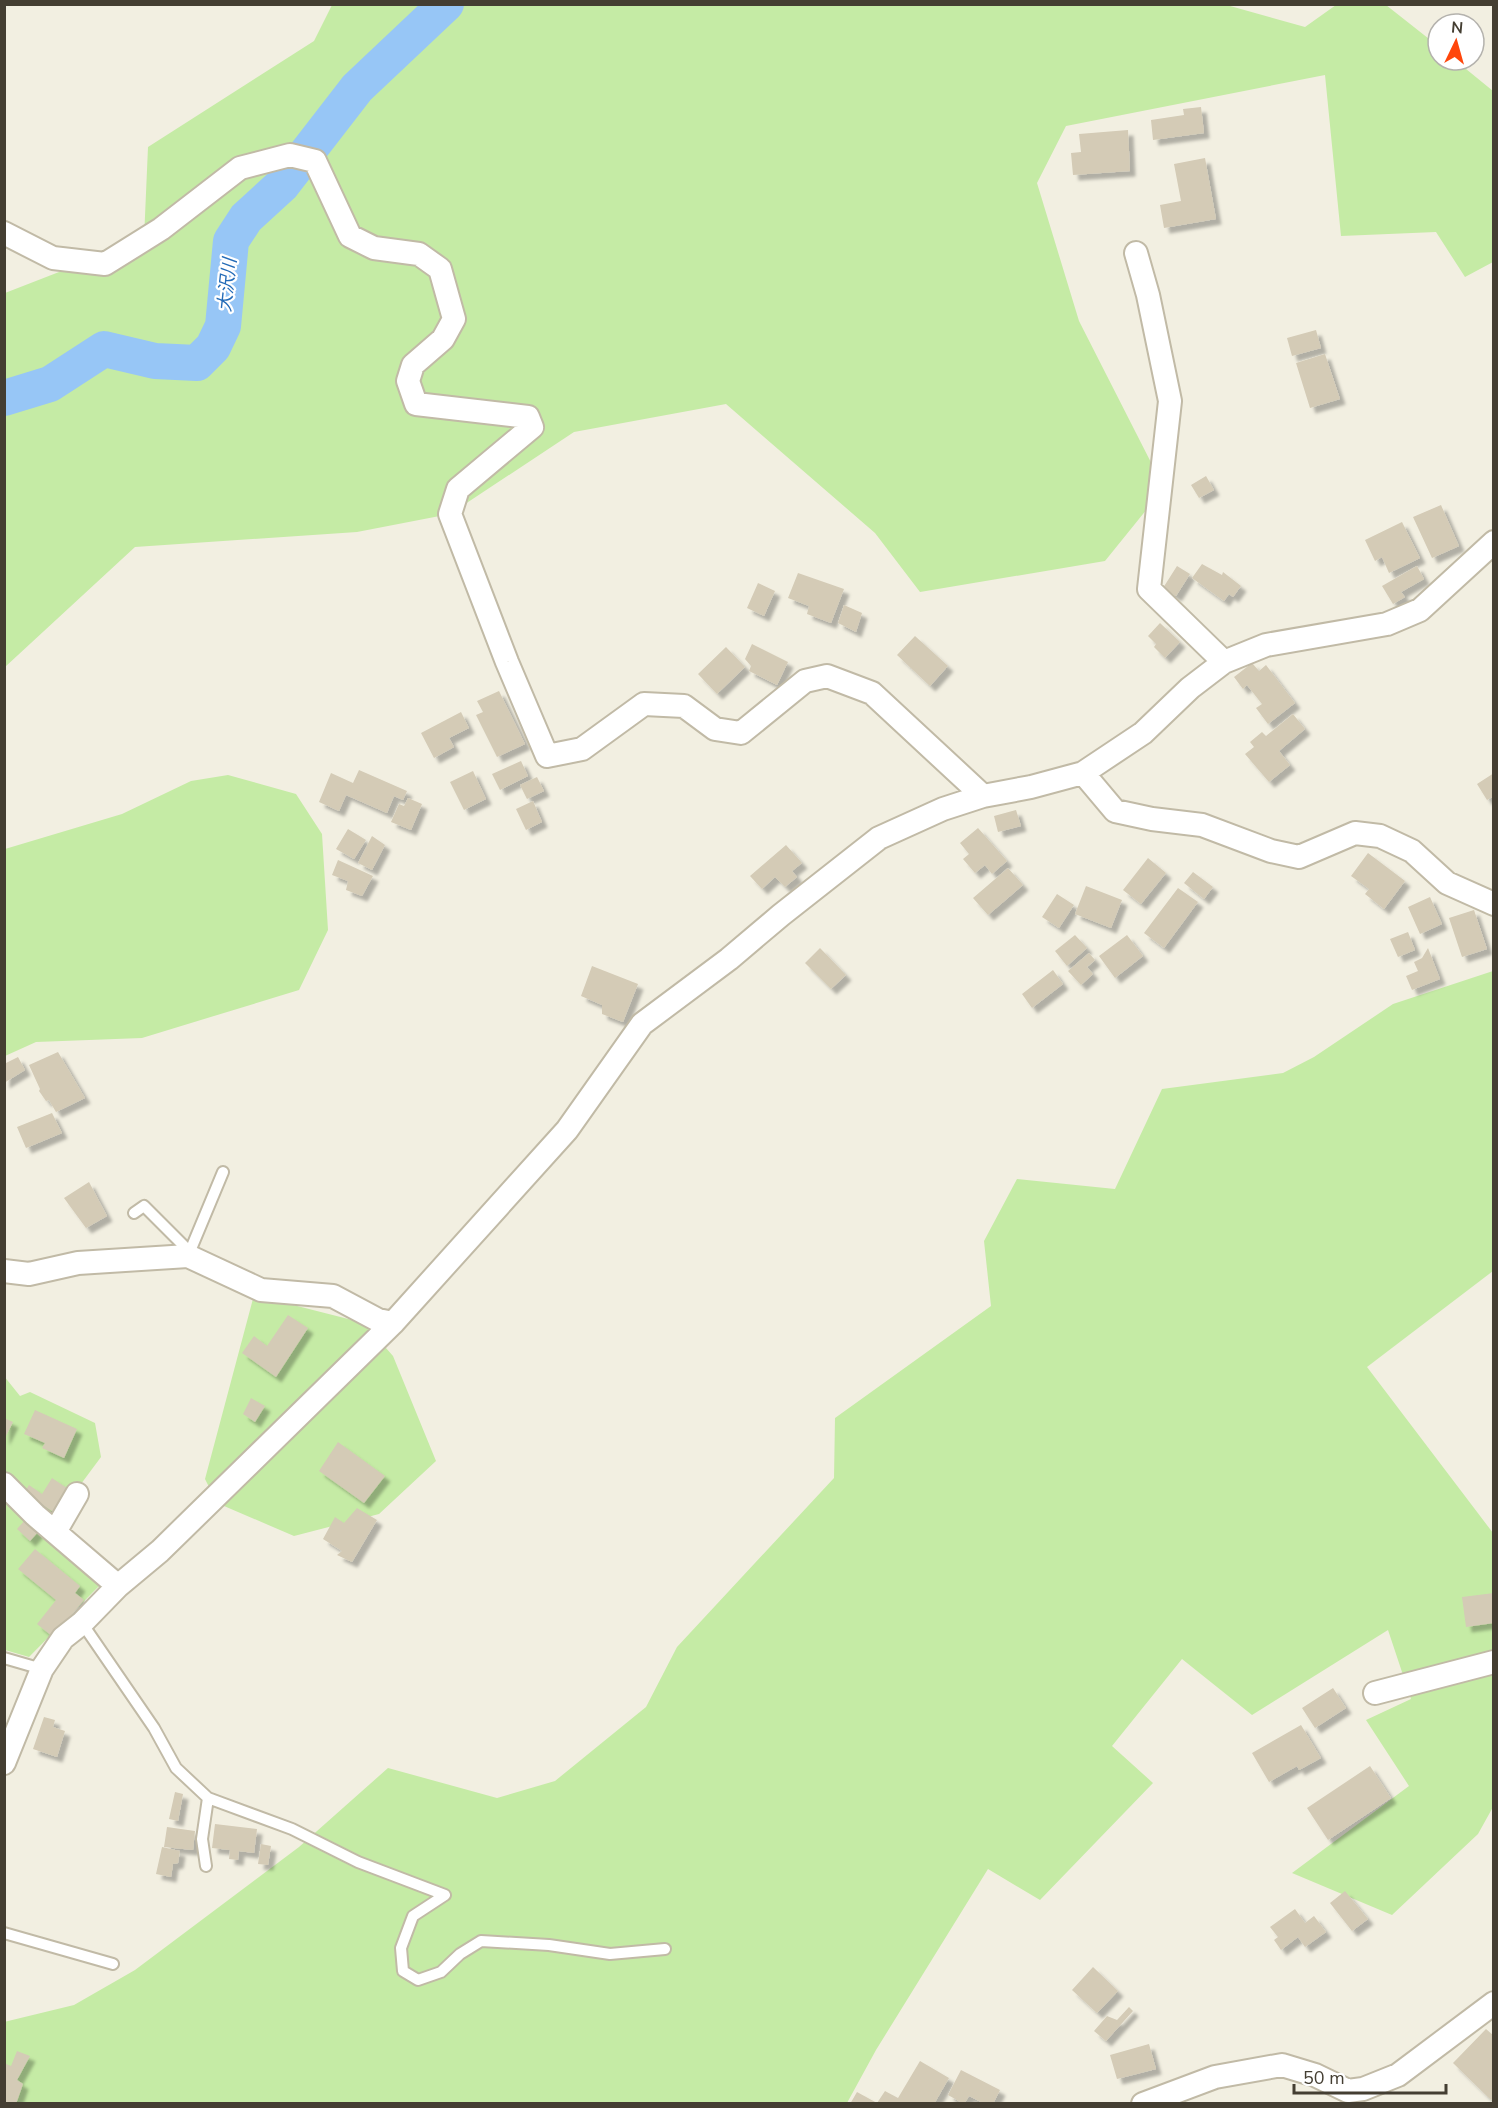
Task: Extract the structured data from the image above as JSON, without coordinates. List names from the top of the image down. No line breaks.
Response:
{"water":["大沢川"],"scale_bar":"50 m","north":"top"}
